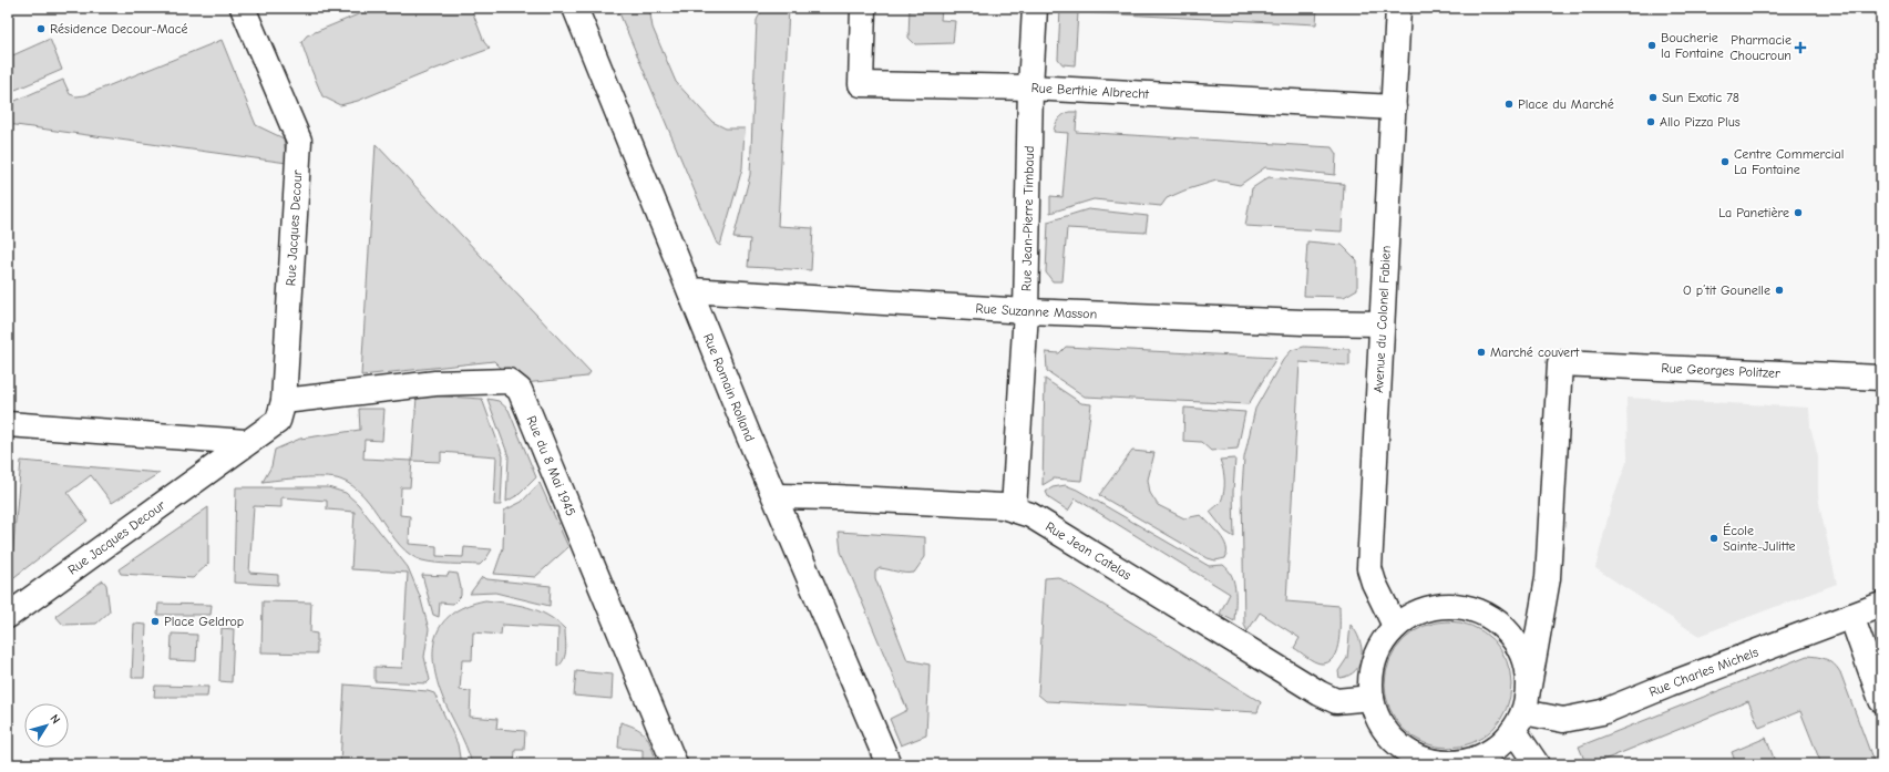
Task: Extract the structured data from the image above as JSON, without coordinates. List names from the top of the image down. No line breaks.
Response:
{"streets":{"street":["Rue Berthie Albrecht","Rue Jean-Pierre Timbaud","Rue Jacques Decour","Rue Suzanne Masson","Avenue du Colonel Fabien","Rue Georges Politzer","Rue Romain Rolland","Rue du 8 Mai 1945","Rue Jean Catelas","Rue Charles Michels"]},"crossings":[["Rue Berthie Albrecht","Rue Jean-Pierre Timbaud"],["Rue Berthie Albrecht","Avenue du Colonel Fabien"],["Rue Jean-Pierre Timbaud","Rue Suzanne Masson"],["Rue Jean-Pierre Timbaud","Rue Jean Catelas"],["Rue Jacques Decour","Rue du 8 Mai 1945"],["Rue Suzanne Masson","Avenue du Colonel Fabien"],["Rue Suzanne Masson","Rue Romain Rolland"],["Avenue du Colonel Fabien","Rue Georges Politzer"],["Avenue du Colonel Fabien","Rue Jean Catelas"],["Avenue du Colonel Fabien","Rue Charles Michels"],["Rue Georges Politzer","Rue Jean Catelas"],["Rue Georges Politzer","Rue Charles Michels"],["Rue Romain Rolland","Rue Jean Catelas"],["Rue Jean Catelas","Rue Charles Michels"]],"places":{"other":["Résidence Decour-Macé","Boucherie la Fontaine","Sun Exotic 78","Place du Marché","Allo Pizza Plus","Centre Commercial La Fontaine","La Panetière","O p’tit Gounelle","Marché couvert","École Sainte-Julitte","Place Geldrop"],"health":["Pharmacie Choucroun"]},"north":"top right"}
